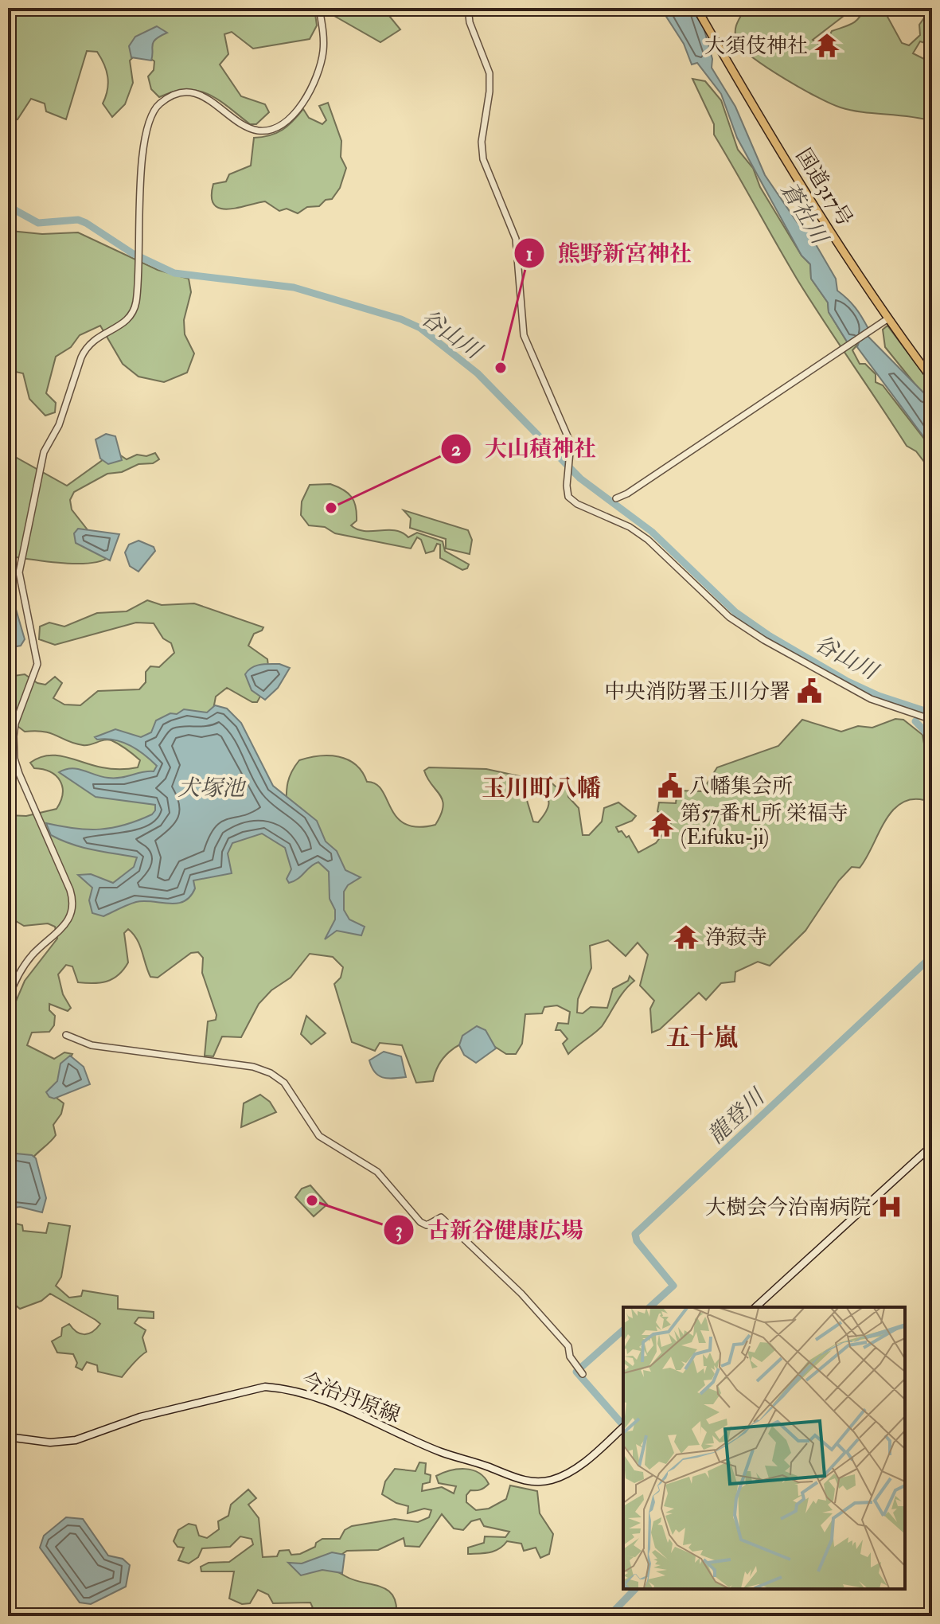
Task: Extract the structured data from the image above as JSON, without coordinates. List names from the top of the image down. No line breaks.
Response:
{"streets":{"highway":["国道317号"],"main road":["今治丹原線"]},"districts":["玉川町八幡","五十嵐"],"water":["蒼社川","谷山川","犬塚池","龍登川"],"places":{"temple":["大須伎神社","第57番札所 栄福寺 (Eifuku-ji)","浄寂寺"],"other":["熊野新宮神社","大山積神社","古新谷健康広場"],"public building":["中央消防署玉川分署","八幡集会所"],"hospital":["大樹会今治南病院"]}}
